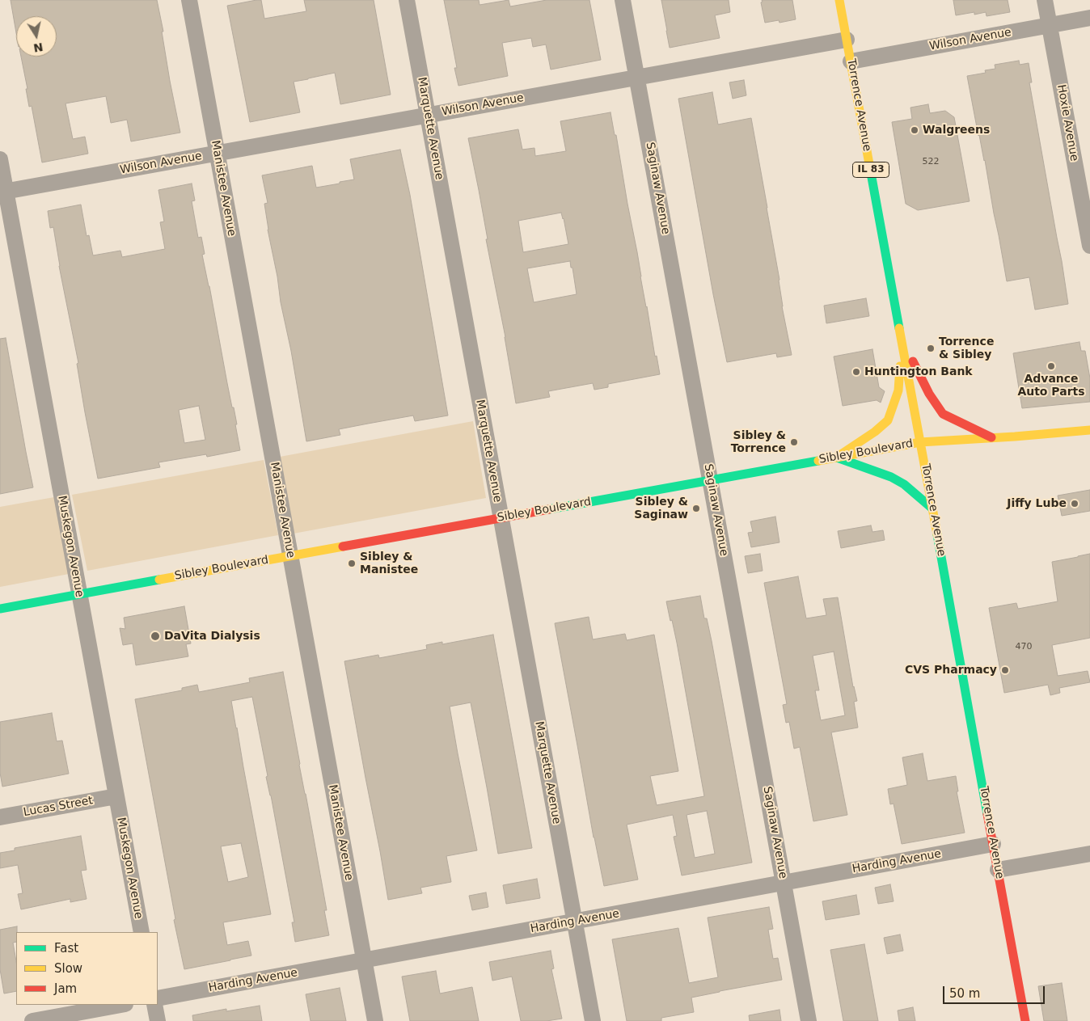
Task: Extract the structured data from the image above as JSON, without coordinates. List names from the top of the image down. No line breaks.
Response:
{"streets":{"main road":["Torrence Avenue","IL 83","Sibley Boulevard"],"street":["Wilson Avenue","Hoxie Avenue","Marquette Avenue","Manistee Avenue","Saginaw Avenue","Muskegon Avenue","Lucas Street","Harding Avenue"]},"crossings":[["Wilson Avenue","Torrence Avenue"],["Wilson Avenue","Hoxie Avenue"],["Wilson Avenue","Marquette Avenue"],["Wilson Avenue","Manistee Avenue"],["Wilson Avenue","Saginaw Avenue"],["Wilson Avenue","Muskegon Avenue"],["Torrence Avenue","Sibley Boulevard"],["Torrence Avenue","Harding Avenue"],["Marquette Avenue","Sibley Boulevard"],["Marquette Avenue","Harding Avenue"],["Manistee Avenue","Sibley Boulevard"],["Manistee Avenue","Harding Avenue"],["Saginaw Avenue","Sibley Boulevard"],["Saginaw Avenue","Harding Avenue"],["Sibley Boulevard","Muskegon Avenue"],["Muskegon Avenue","Lucas Street"]],"places":["Walgreens","Torrence & Sibley","Advance Auto Parts","Huntington Bank","Sibley & Torrence","Jiffy Lube","Sibley & Saginaw","Sibley & Manistee","DaVita Dialysis","CVS Pharmacy"],"house_numbers":["522","470"],"legend":["Fast","Slow","Jam"],"scale_bar":"50 m","north":"bottom"}
